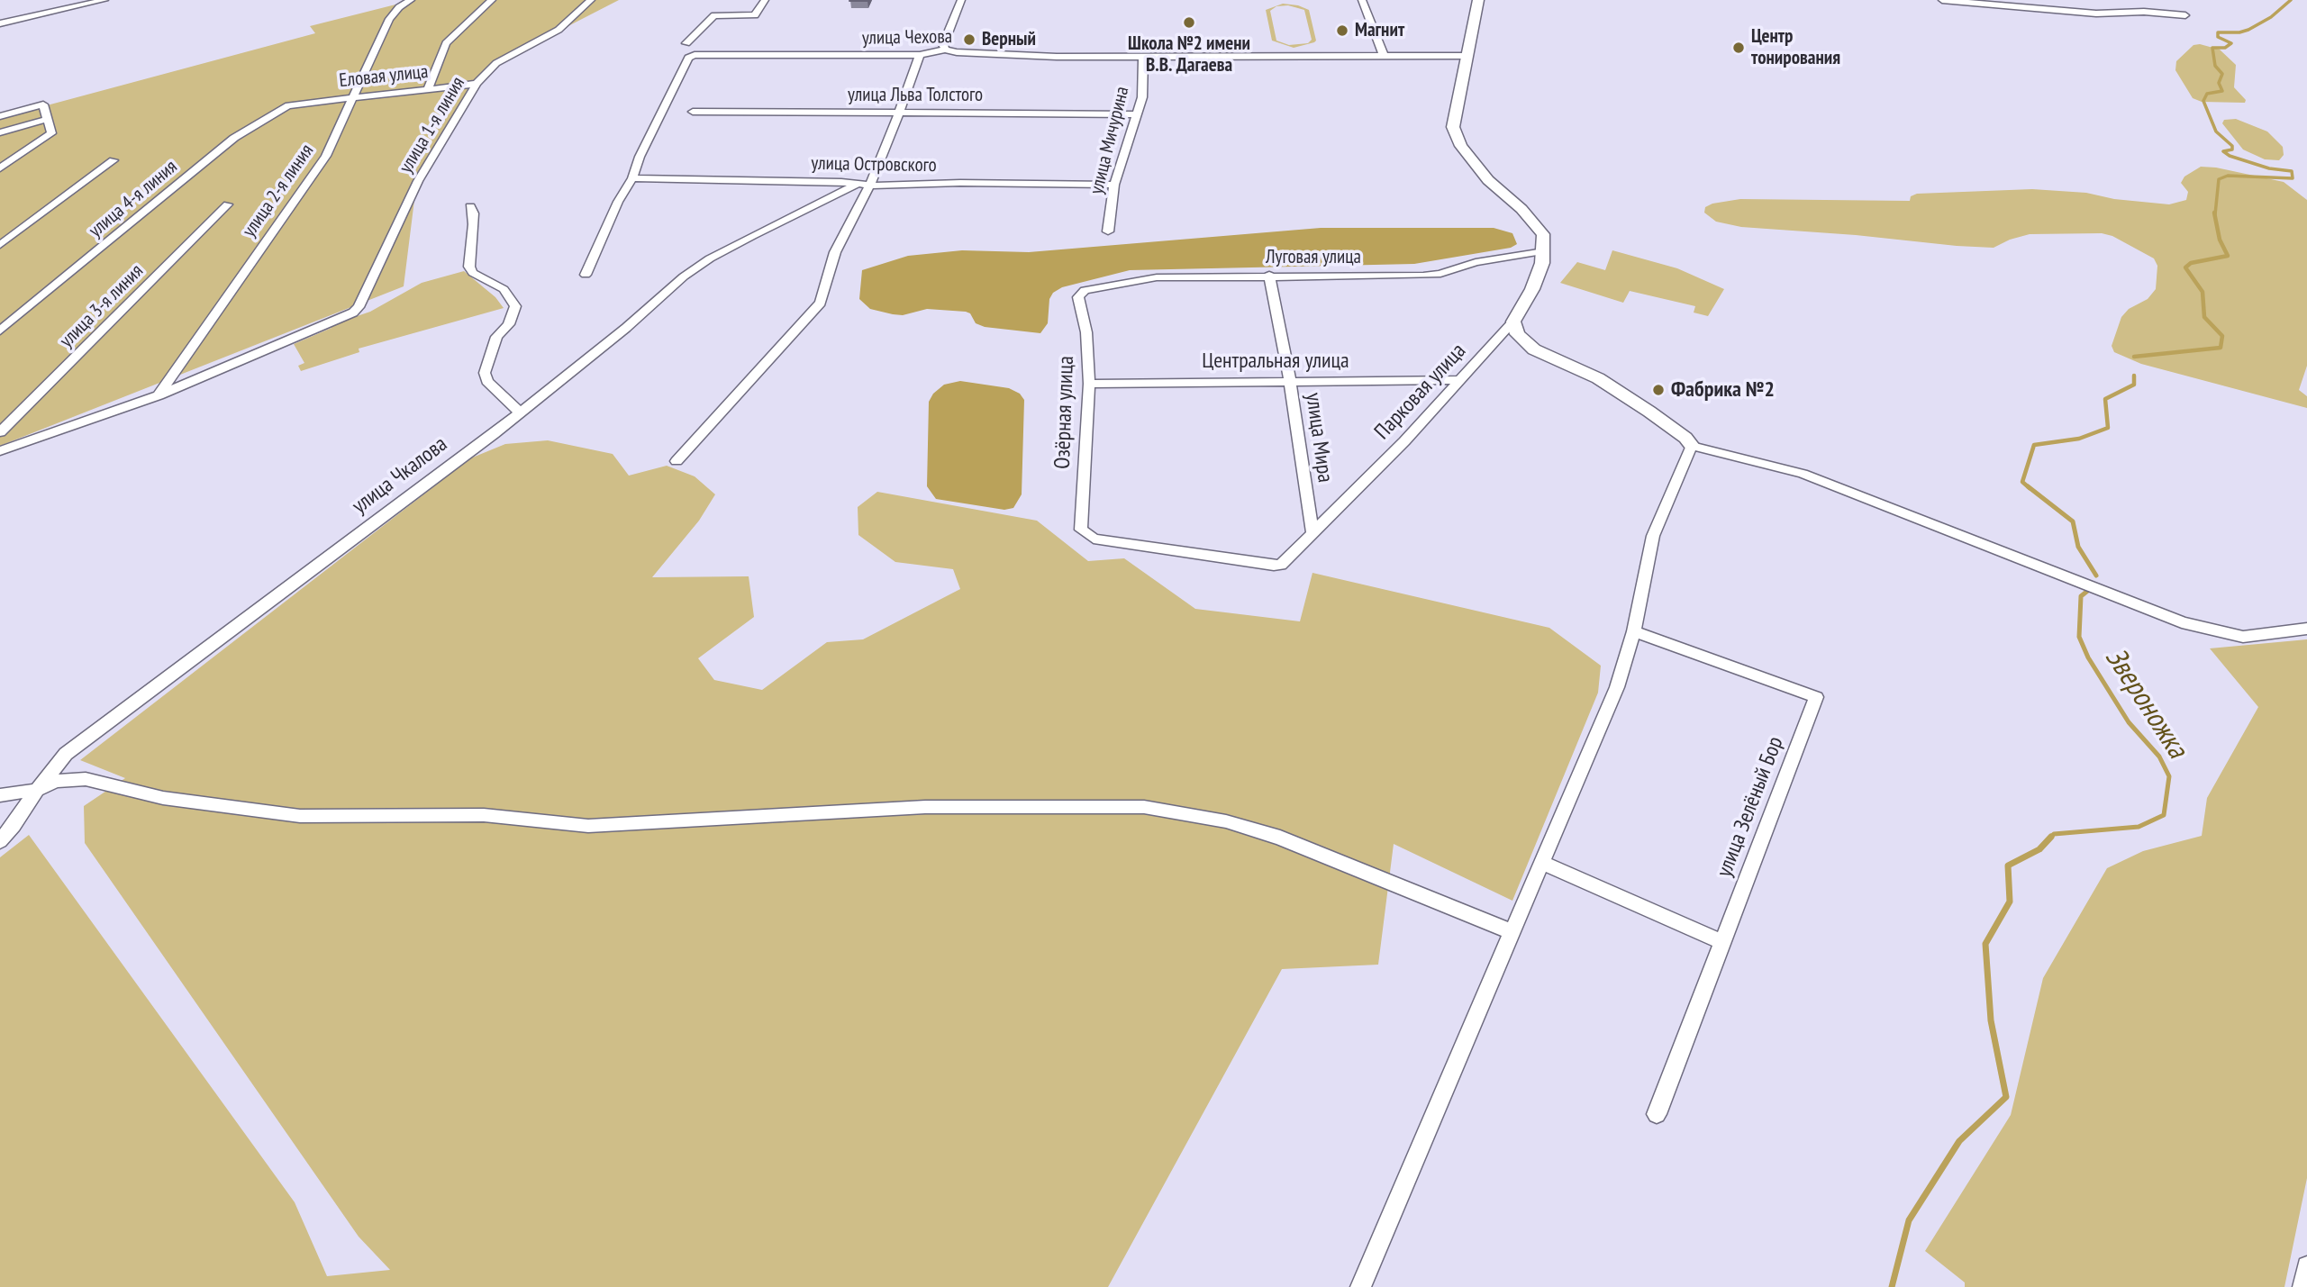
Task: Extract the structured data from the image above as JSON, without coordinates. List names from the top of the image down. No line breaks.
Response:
{"streets":{"street":["улица Чехова","Еловая улица","улица Льва Толстого","улица 1-я линия","улица Мичурина","улица Островского","улица 2-я линия","улица 4-я линия","Луговая улица","улица 3-я линия","Центральная улица","Парковая улица","Озёрная улица","улица Мира","улица Чкалова","улица Зелёный Бор"]},"crossings":[["улица Чехова","улица Мичурина"],["улица Чехова","улица Островского"],["Еловая улица","улица 1-я линия"],["Еловая улица","улица 2-я линия"],["Еловая улица","улица 4-я линия"],["улица Льва Толстого","улица Мичурина"],["улица 1-я линия","улица 2-я линия"],["улица Мичурина","улица Островского"],["улица Островского","улица Чкалова"],["Луговая улица","Парковая улица"],["Луговая улица","Озёрная улица"],["Луговая улица","улица Мира"],["Центральная улица","Парковая улица"],["Центральная улица","Озёрная улица"],["Центральная улица","улица Мира"],["Парковая улица","Озёрная улица"],["Парковая улица","улица Мира"]],"water":["Звероножка"],"places":["Школа №2 имени В.В. Дагаева","Магнит","Верный","Центр тонирования","Фабрика №2"]}
